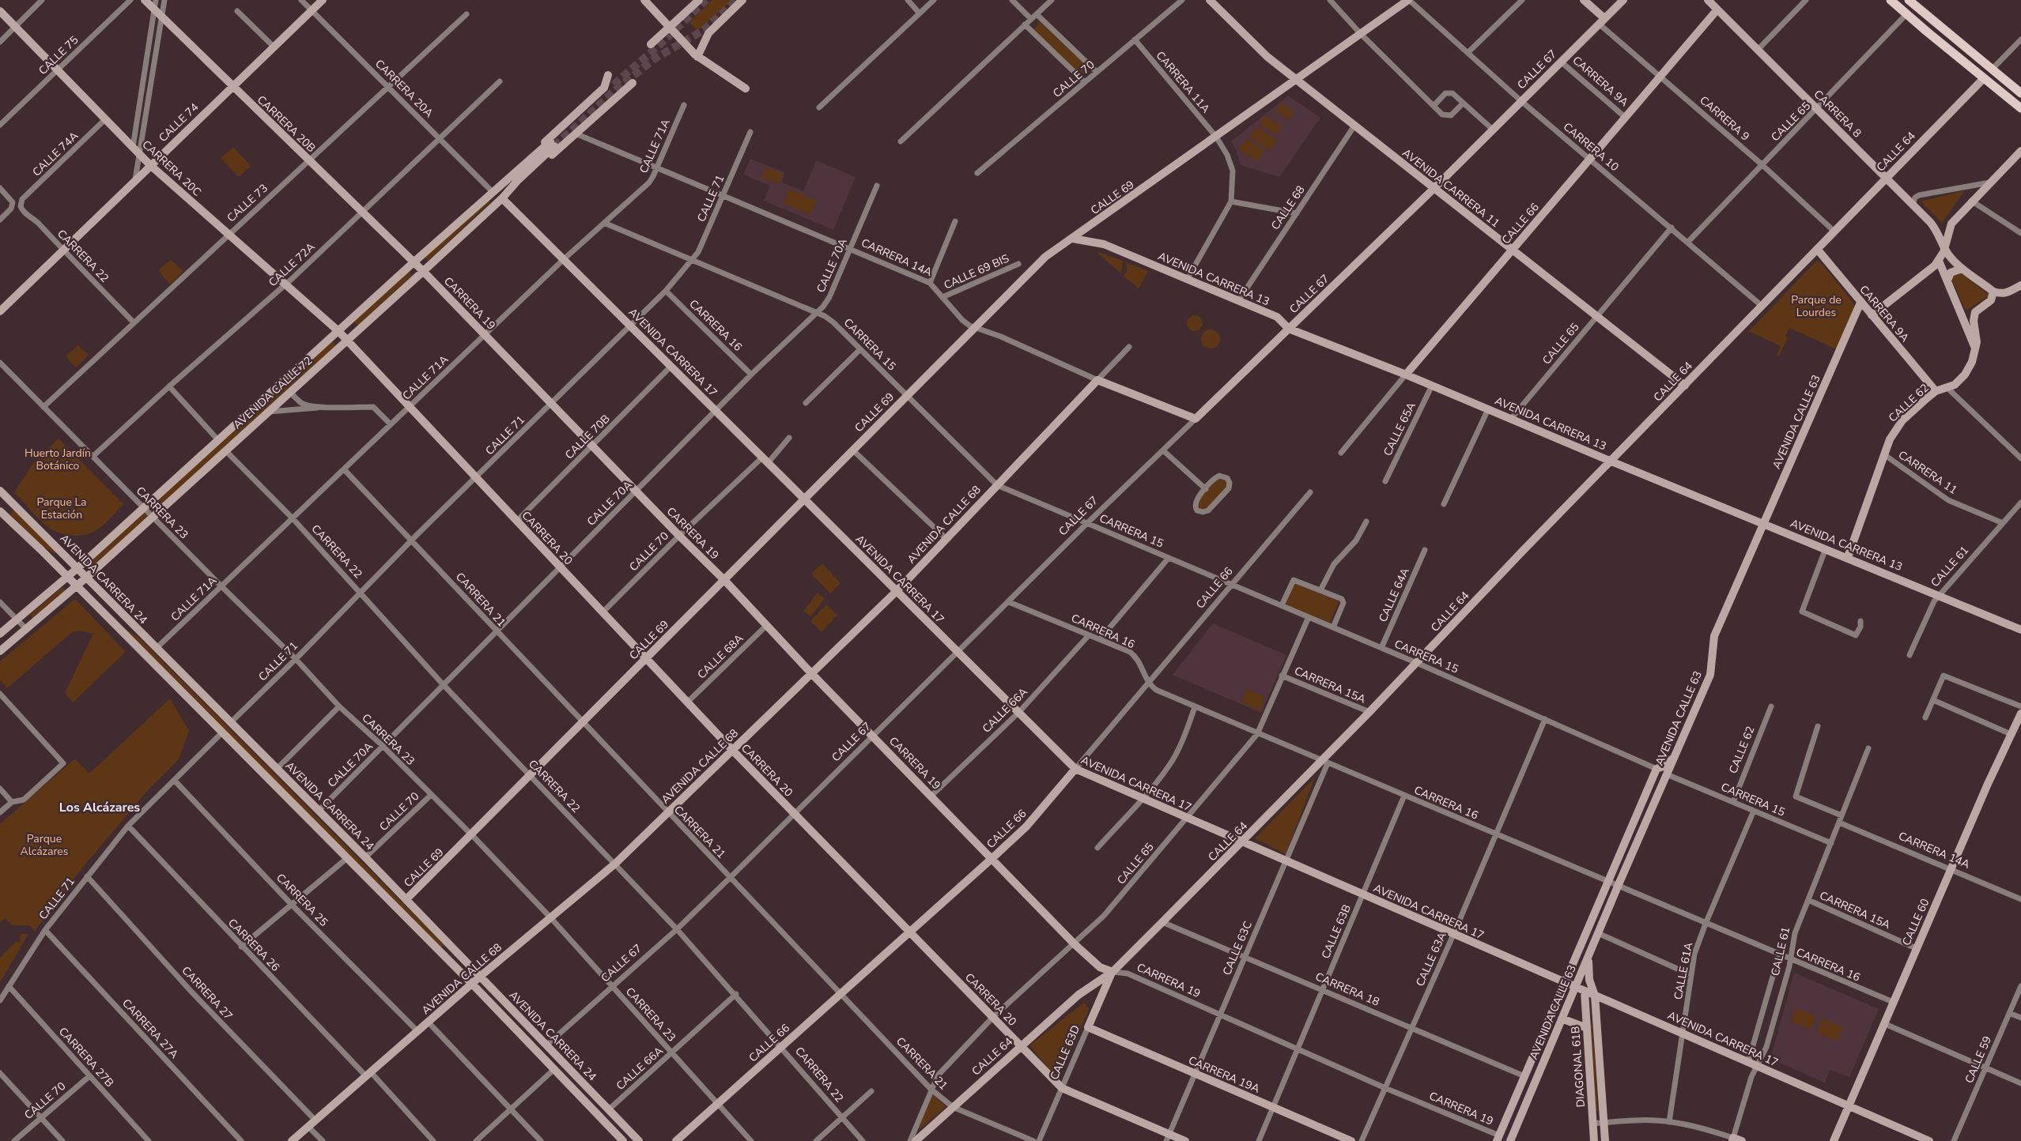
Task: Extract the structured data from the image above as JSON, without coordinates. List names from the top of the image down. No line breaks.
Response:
{"streets":{"main road":["CALLE 67","CARRERA 9A","CARRERA 8","CARRERA 9","CALLE 74","CARRERA 20B","CALLE 64","CARRERA 20C","AVENIDA CARRERA 11","CALLE 69","CALLE 66","CARRERA 14A","AVENIDA CARRERA 13","CARRERA 19","AVENIDA CARRERA 17","AVENIDA CALLE 72","CALLE 62","AVENIDA CALLE 63","AVENIDA CALLE 68","CARRERA 20","AVENIDA CARRERA 24","CALLE 60","CALLE 63D","DIAGONAL 61B","CARRERA 19A"],"street":["CALLE 75","CALLE 70","CARRERA 11A","CARRERA 20A","CALLE 65","CALLE 71A","CARRERA 10","CALLE 74A","CALLE 71","CALLE 73","CALLE 68","CARRERA 22","CALLE 72A","CALLE 70A","CALLE 69 BIS","CARRERA 16","CARRERA 15","CALLE 65A","CALLE 70B","CARRERA 11","CARRERA 23","CALLE 61","CALLE 64A","CARRERA 21","CALLE 68A","CARRERA 15A","CALLE 66A","CARRERA 25","CALLE 63B","CARRERA 26","CALLE 63C","CALLE 63A","CALLE 61A","CARRERA 18","CARRERA 27","CARRERA 27A","CARRERA 27B","CALLE 59"]},"crossings":[["CALLE 75","CARRERA 20C"],["CALLE 67","CARRERA 9A"],["CALLE 67","CARRERA 9"],["CALLE 67","CARRERA 10"],["CALLE 67","AVENIDA CARRERA 11"],["CALLE 67","CARRERA 22"],["CALLE 67","CARRERA 14A"],["CALLE 67","AVENIDA CARRERA 13"],["CALLE 67","CARRERA 19"],["CALLE 67","CARRERA 16"],["CALLE 67","CARRERA 15"],["CALLE 67","AVENIDA CARRERA 17"],["CALLE 67","CARRERA 23"],["CALLE 67","CARRERA 20"],["CALLE 67","AVENIDA CARRERA 24"],["CALLE 67","CARRERA 21"],["CALLE 70","CARRERA 11A"],["CALLE 70","CARRERA 19"],["CALLE 70","AVENIDA CARRERA 17"],["CALLE 70","CARRERA 23"],["CALLE 70","CARRERA 20"],["CALLE 70","AVENIDA CARRERA 24"],["CALLE 70","CARRERA 27B"],["CARRERA 9A","CALLE 64"],["CARRERA 9A","CALLE 66"],["CARRERA 9A","CALLE 62"],["CARRERA 9A","AVENIDA CALLE 63"],["CARRERA 11A","CALLE 69"],["CARRERA 20A","CALLE 74"],["CARRERA 20A","CALLE 73"],["CARRERA 20A","CALLE 72A"],["CARRERA 20A","AVENIDA CALLE 72"],["CARRERA 8","CALLE 65"],["CARRERA 8","CALLE 64"],["CARRERA 8","CALLE 66"],["CARRERA 9","CALLE 65"],["CARRERA 9","CALLE 64"],["CARRERA 9","CALLE 66"],["CALLE 65","CARRERA 10"],["CALLE 65","AVENIDA CARRERA 11"],["CALLE 65","AVENIDA CARRERA 13"],["CALLE 65","CARRERA 19"],["CALLE 65","CARRERA 16"],["CALLE 65","CARRERA 15"],["CALLE 65","AVENIDA CARRERA 17"],["CALLE 65","CARRERA 20"],["CALLE 65","CARRERA 21"],["CALLE 65","CARRERA 15A"],["CALLE 74","CARRERA 20B"],["CALLE 74","CARRERA 20C"],["CALLE 74","CARRERA 22"],["CARRERA 20B","CALLE 73"],["CARRERA 20B","CALLE 72A"],["CARRERA 20B","CARRERA 19"],["CARRERA 20B","AVENIDA CALLE 72"],["CALLE 71A","CARRERA 22"],["CALLE 71A","CARRERA 14A"],["CALLE 71A","CARRERA 19"],["CALLE 71A","CARRERA 15"],["CALLE 71A","AVENIDA CARRERA 17"],["CALLE 71A","CARRERA 23"],["CALLE 71A","CARRERA 20"],["CALLE 71A","AVENIDA CARRERA 24"],["CALLE 71A","CARRERA 21"],["CARRERA 10","CALLE 64"],["CARRERA 10","CALLE 69"],["CARRERA 10","CALLE 66"],["CALLE 64","AVENIDA CARRERA 11"],["CALLE 64","AVENIDA CARRERA 13"],["CALLE 64","CARRERA 19"],["CALLE 64","CARRERA 16"],["CALLE 64","CARRERA 15"],["CALLE 64","AVENIDA CARRERA 17"],["CALLE 64","CARRERA 20"],["CALLE 64","CARRERA 21"],["CALLE 64","CARRERA 15A"],["CALLE 64","CALLE 63C"],["CALLE 64","CARRERA 18"],["CALLE 64","CALLE 63D"],["CALLE 74A","CARRERA 20C"],["CALLE 74A","CARRERA 22"],["CARRERA 20C","CALLE 73"],["CARRERA 20C","CALLE 72A"],["CARRERA 20C","AVENIDA CALLE 72"],["CARRERA 20C","CARRERA 20"],["AVENIDA CARRERA 11","CALLE 69"],["AVENIDA CARRERA 11","CALLE 68"],["AVENIDA CARRERA 11","CALLE 66"],["CALLE 69","CARRERA 22"],["CALLE 69","CARRERA 14A"],["CALLE 69","AVENIDA CARRERA 13"],["CALLE 69","CARRERA 19"],["CALLE 69","CARRERA 15"],["CALLE 69","AVENIDA CARRERA 17"],["CALLE 69","CARRERA 23"],["CALLE 69","CARRERA 20"],["CALLE 69","AVENIDA CARRERA 24"],["CALLE 69","CARRERA 21"],["CALLE 71","CARRERA 22"],["CALLE 71","CARRERA 14A"],["CALLE 71","CARRERA 19"],["CALLE 71","CARRERA 16"],["CALLE 71","CARRERA 15"],["CALLE 71","AVENIDA CARRERA 17"],["CALLE 71","CARRERA 23"],["CALLE 71","CARRERA 20"],["CALLE 71","AVENIDA CARRERA 24"],["CALLE 71","CARRERA 21"],["CALLE 71","CARRERA 25"],["CALLE 71","CARRERA 26"],["CALLE 71","CARRERA 27"],["CALLE 71","CARRERA 27A"],["CALLE 71","CARRERA 27B"],["CALLE 73","CARRERA 22"],["CALLE 73","CARRERA 23"],["CALLE 68","AVENIDA CARRERA 13"],["CALLE 66","CARRERA 22"],["CALLE 66","AVENIDA CARRERA 13"],["CALLE 66","CARRERA 19"],["CALLE 66","CARRERA 16"],["CALLE 66","CARRERA 15"],["CALLE 66","AVENIDA CARRERA 17"],["CALLE 66","CARRERA 23"],["CALLE 66","CARRERA 20"],["CALLE 66","CARRERA 21"],["CARRERA 22","CALLE 70A"],["CARRERA 22","AVENIDA CALLE 72"],["CARRERA 22","AVENIDA CALLE 68"],["CARRERA 22","CALLE 66A"],["CARRERA 14A","CALLE 70A"],["CARRERA 14A","CALLE 69 BIS"],["CARRERA 14A","AVENIDA CALLE 68"],["CARRERA 14A","CALLE 61"],["CARRERA 14A","CALLE 60"],["CALLE 72A","CARRERA 23"],["CALLE 70A","CARRERA 19"],["CALLE 70A","CARRERA 16"],["CALLE 70A","CARRERA 15"],["CALLE 70A","AVENIDA CARRERA 17"],["CALLE 70A","CARRERA 23"],["CALLE 70A","CARRERA 20"],["CALLE 70A","AVENIDA CARRERA 24"],["CALLE 70A","CARRERA 21"],["AVENIDA CARRERA 13","CALLE 62"],["AVENIDA CARRERA 13","AVENIDA CALLE 63"],["AVENIDA CARRERA 13","CALLE 65A"],["AVENIDA CARRERA 13","CALLE 61"],["CARRERA 19","AVENIDA CALLE 72"],["CARRERA 19","AVENIDA CALLE 63"],["CARRERA 19","CALLE 70B"],["CARRERA 19","AVENIDA CALLE 68"],["CARRERA 19","CALLE 68A"],["CARRERA 19","CALLE 66A"],["CARRERA 19","CALLE 63B"],["CARRERA 19","CALLE 63C"],["CARRERA 19","CALLE 63A"],["CARRERA 19","CALLE 63D"],["CARRERA 16","AVENIDA CALLE 63"],["CARRERA 16","CALLE 61"],["CARRERA 16","CALLE 66A"],["CARRERA 16","CALLE 60"],["CARRERA 16","CALLE 63B"],["CARRERA 16","CALLE 63C"],["CARRERA 16","CALLE 63A"],["CARRERA 16","CALLE 61A"],["CARRERA 15","CALLE 62"],["CARRERA 15","AVENIDA CALLE 63"],["CARRERA 15","AVENIDA CALLE 68"],["CARRERA 15","CALLE 61"],["CARRERA 15","CALLE 64A"],["CARRERA 15","CALLE 63A"],["CARRERA 15","CALLE 61A"],["AVENIDA CARRERA 17","AVENIDA CALLE 72"],["AVENIDA CARRERA 17","AVENIDA CALLE 63"],["AVENIDA CARRERA 17","CALLE 70B"],["AVENIDA CARRERA 17","AVENIDA CALLE 68"],["AVENIDA CARRERA 17","CALLE 61"],["AVENIDA CARRERA 17","CALLE 66A"],["AVENIDA CARRERA 17","CALLE 60"],["AVENIDA CARRERA 17","CALLE 63B"],["AVENIDA CARRERA 17","CALLE 63C"],["AVENIDA CARRERA 17","CALLE 63A"],["AVENIDA CARRERA 17","CALLE 61A"],["AVENIDA CARRERA 17","DIAGONAL 61B"],["AVENIDA CALLE 72","CARRERA 23"],["AVENIDA CALLE 72","CARRERA 20"],["AVENIDA CALLE 72","AVENIDA CARRERA 24"],["CALLE 62","CARRERA 11"],["AVENIDA CALLE 63","CARRERA 18"],["AVENIDA CALLE 63","DIAGONAL 61B"],["CALLE 70B","CARRERA 20"],["CARRERA 11","CALLE 61"],["CARRERA 23","AVENIDA CALLE 68"],["CARRERA 23","CALLE 66A"],["AVENIDA CALLE 68","CARRERA 20"],["AVENIDA CALLE 68","AVENIDA CARRERA 24"],["AVENIDA CALLE 68","CARRERA 21"],["AVENIDA CALLE 68","CARRERA 25"],["AVENIDA CALLE 68","CARRERA 26"],["AVENIDA CALLE 68","CARRERA 27"],["CARRERA 20","CALLE 68A"],["CARRERA 20","CALLE 63C"],["CARRERA 20","CALLE 63D"],["CALLE 61","CARRERA 15A"],["AVENIDA CARRERA 24","CALLE 66A"],["CARRERA 15A","CALLE 60"],["CALLE 63B","CARRERA 18"],["CALLE 63B","CARRERA 19A"],["CALLE 63C","CARRERA 18"],["CALLE 63C","CARRERA 19A"],["CALLE 63A","CARRERA 18"],["CALLE 63D","CARRERA 19A"]],"districts":["Los Alcázares"],"parks":["Parque de Lourdes","Huerto Jardín Botánico","Parque La Estación","Parque Alcázares"]}
